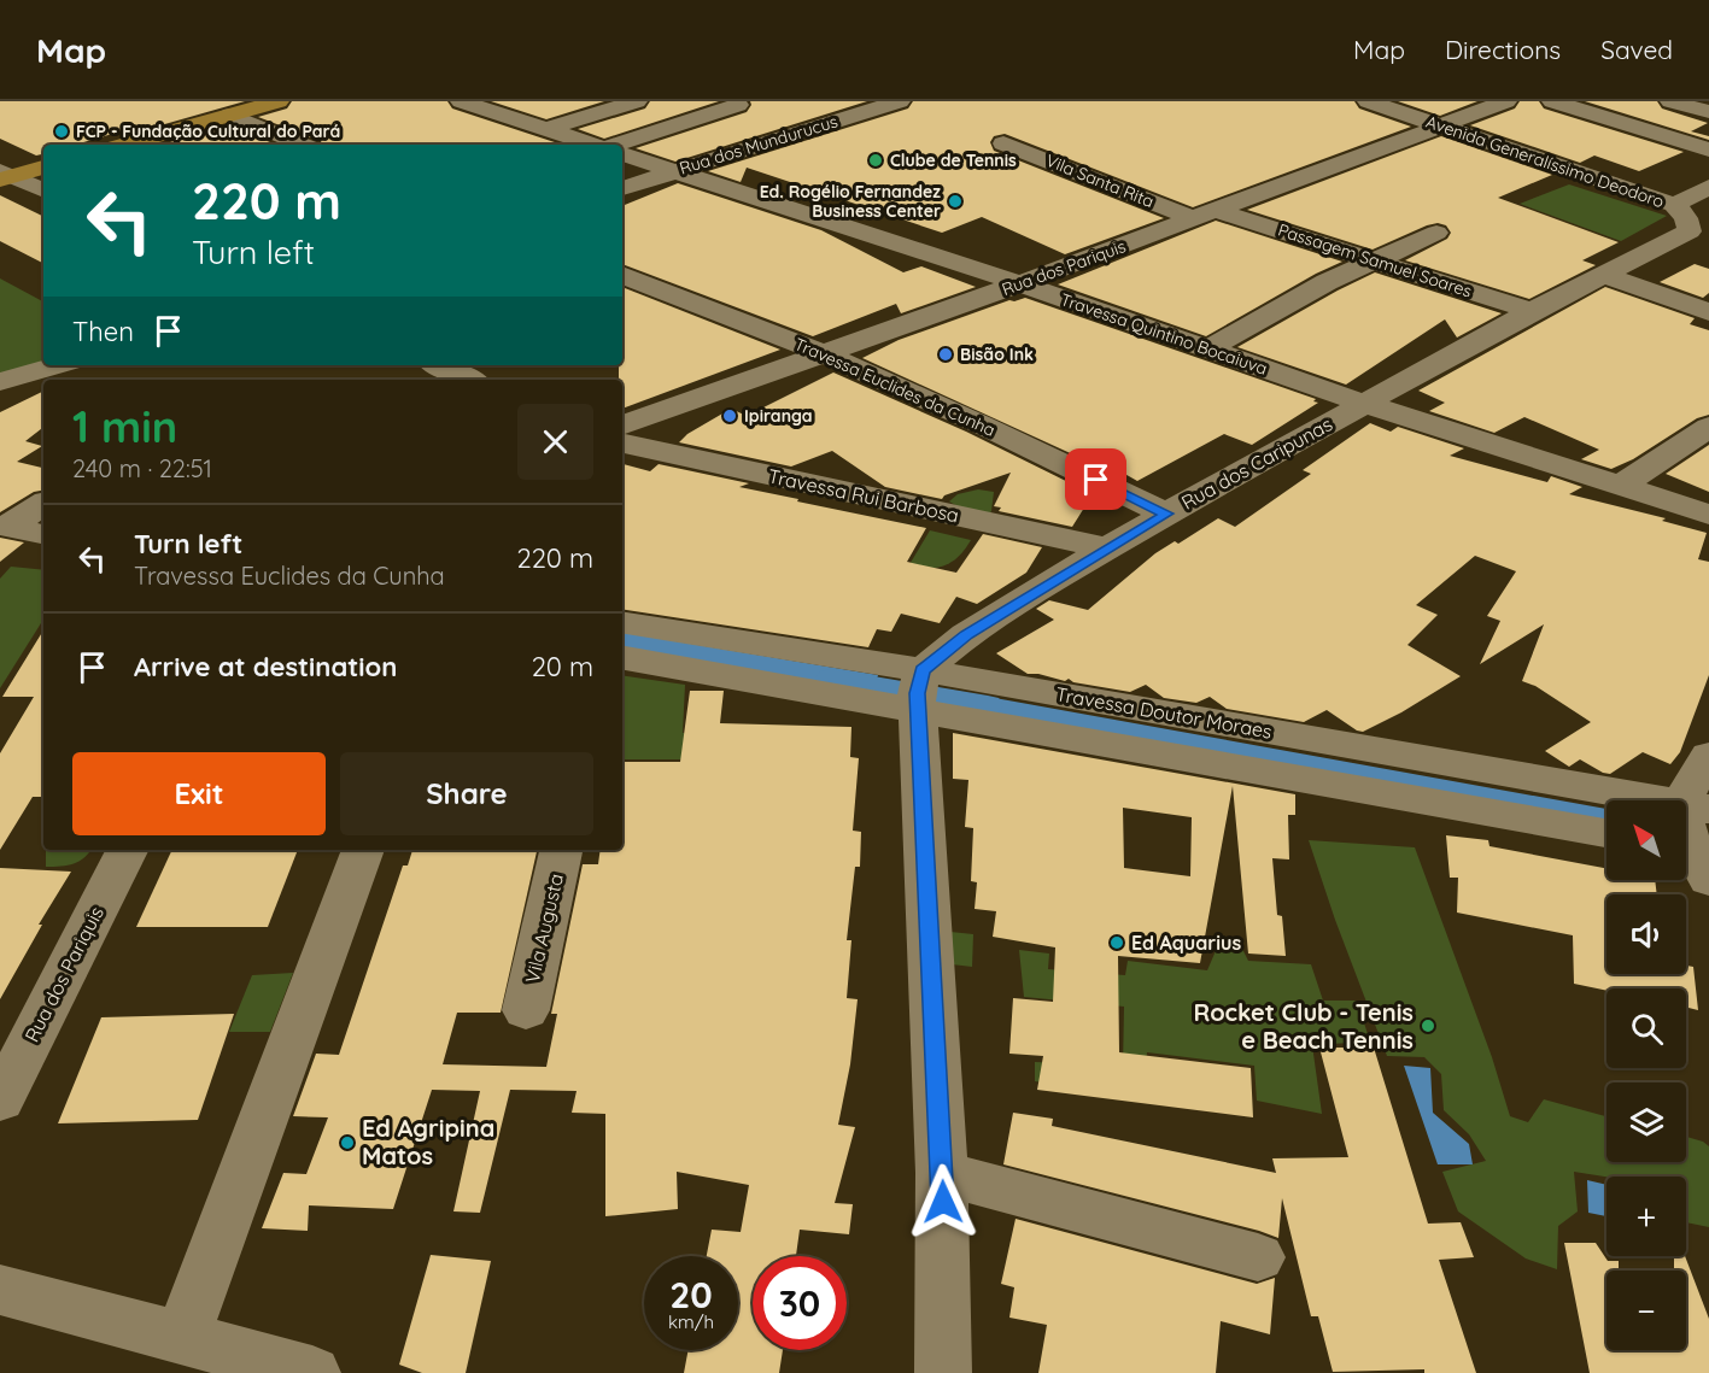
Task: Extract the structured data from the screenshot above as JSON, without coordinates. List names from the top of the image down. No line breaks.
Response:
{"streets":{"street":["Rua dos Mundurucus","Avenida Generalíssimo Deodoro","Vila Santa Rita","Passagem Samuel Soares","Rua dos Pariquis","Travessa Quintino Bocaiuva","Travessa Euclides da Cunha","Rua dos Caripunas","Travessa Rui Barbosa","Travessa Doutor Moraes","Vila Augusta"]},"crossings":[["Rua dos Mundurucus","Travessa Quintino Bocaiuva"],["Avenida Generalíssimo Deodoro","Rua dos Pariquis"],["Avenida Generalíssimo Deodoro","Rua dos Caripunas"],["Vila Santa Rita","Passagem Samuel Soares"],["Vila Santa Rita","Rua dos Pariquis"],["Passagem Samuel Soares","Rua dos Pariquis"],["Passagem Samuel Soares","Rua dos Caripunas"],["Rua dos Pariquis","Travessa Quintino Bocaiuva"],["Rua dos Pariquis","Travessa Euclides da Cunha"],["Travessa Quintino Bocaiuva","Rua dos Caripunas"],["Travessa Euclides da Cunha","Rua dos Caripunas"],["Rua dos Caripunas","Travessa Rui Barbosa"],["Rua dos Caripunas","Travessa Doutor Moraes"]],"places":["FCP - Fundação Cultural do Pará","Clube de Tennis","Ed. Rogélio Fernandez Business Center","Bisão Ink","Ipiranga","Ed Aquarius","Rocket Club - Tenis e Beach Tennis","Ed Agripina Matos"],"north":"top left","page":{"header":"Map","nav":["Map","Directions","Saved"],"turn":["220 m","Turn left"],"then":"Then","heading":["1 min","240 m · 22:51"],"list":[{"name":"Turn left","note":"Travessa Euclides da Cunha","value":"220 m"},{"name":"Arrive at destination","value":"20 m"}],"buttons":["Exit","Share"],"map_buttons":["+","−"],"speed":"20 km/h","limit":"30"}}
